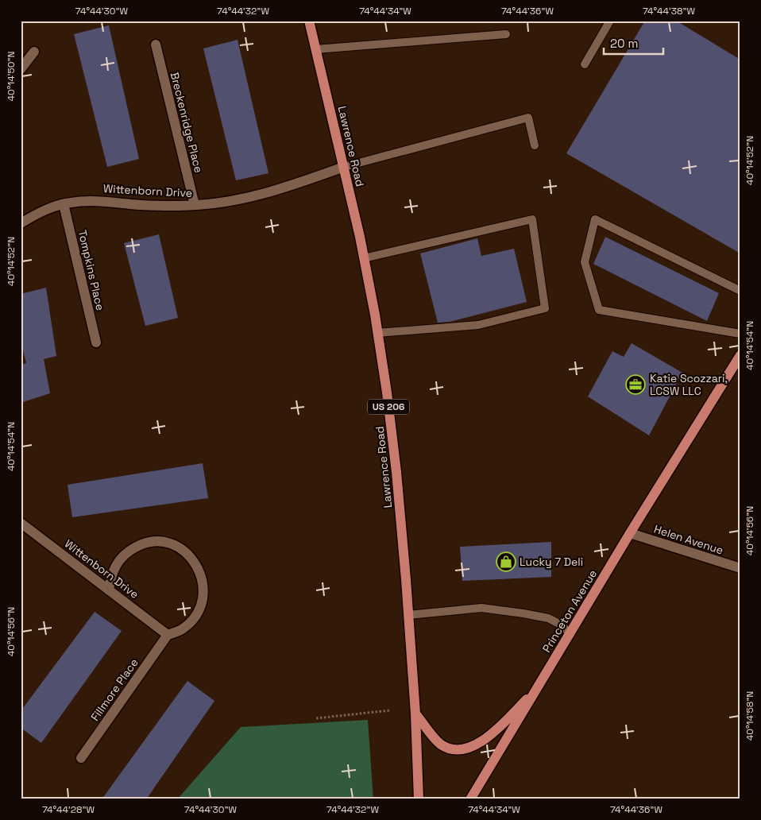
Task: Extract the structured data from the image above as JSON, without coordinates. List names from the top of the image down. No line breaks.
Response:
{"streets":{"main road":["Lawrence Road","US 206","Princeton Avenue"],"street":["Breckenridge Place","Wittenborn Drive","Tompkins Place","Helen Avenue","Fillmore Place"]},"crossings":[["Breckenridge Place","Wittenborn Drive"],["Lawrence Road","Wittenborn Drive"],["Wittenborn Drive","Tompkins Place"],["Wittenborn Drive","Fillmore Place"],["Helen Avenue","Princeton Avenue"]],"places":{"office":["Katie Scozzari, LCSW LLC"],"shop":["Lucky 7 Deli"]},"scale_bar":"20 m","coordinates":["74°44'30\"W","74°44'32\"W","74°44'34\"W","74°44'36\"W","74°44'38\"W","40°14'50\"N","40°14'52\"N","40°14'54\"N","40°14'56\"N","40°14'58\"N","74°44'28\"W"]}
